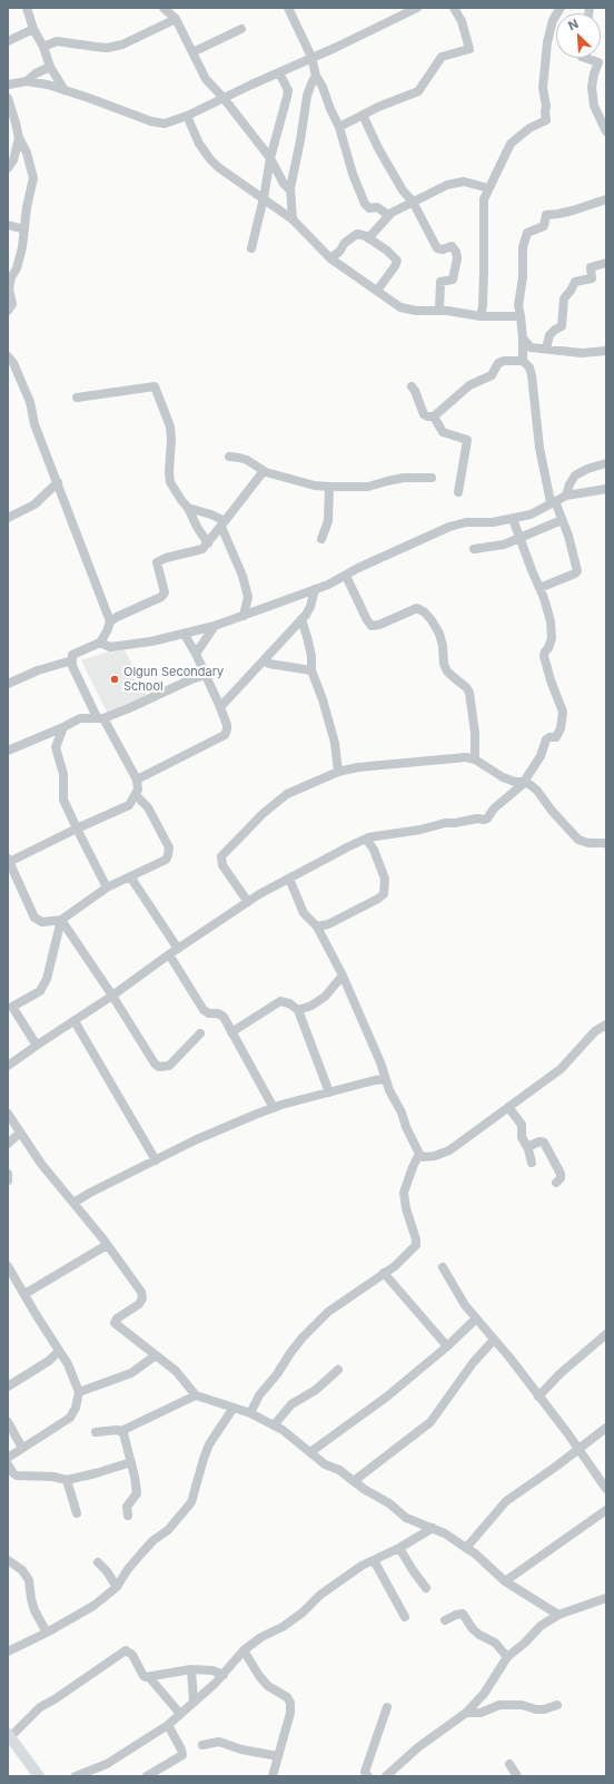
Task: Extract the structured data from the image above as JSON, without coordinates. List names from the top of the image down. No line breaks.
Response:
{"places":["Olgun Secondary School"],"north":"top left"}
